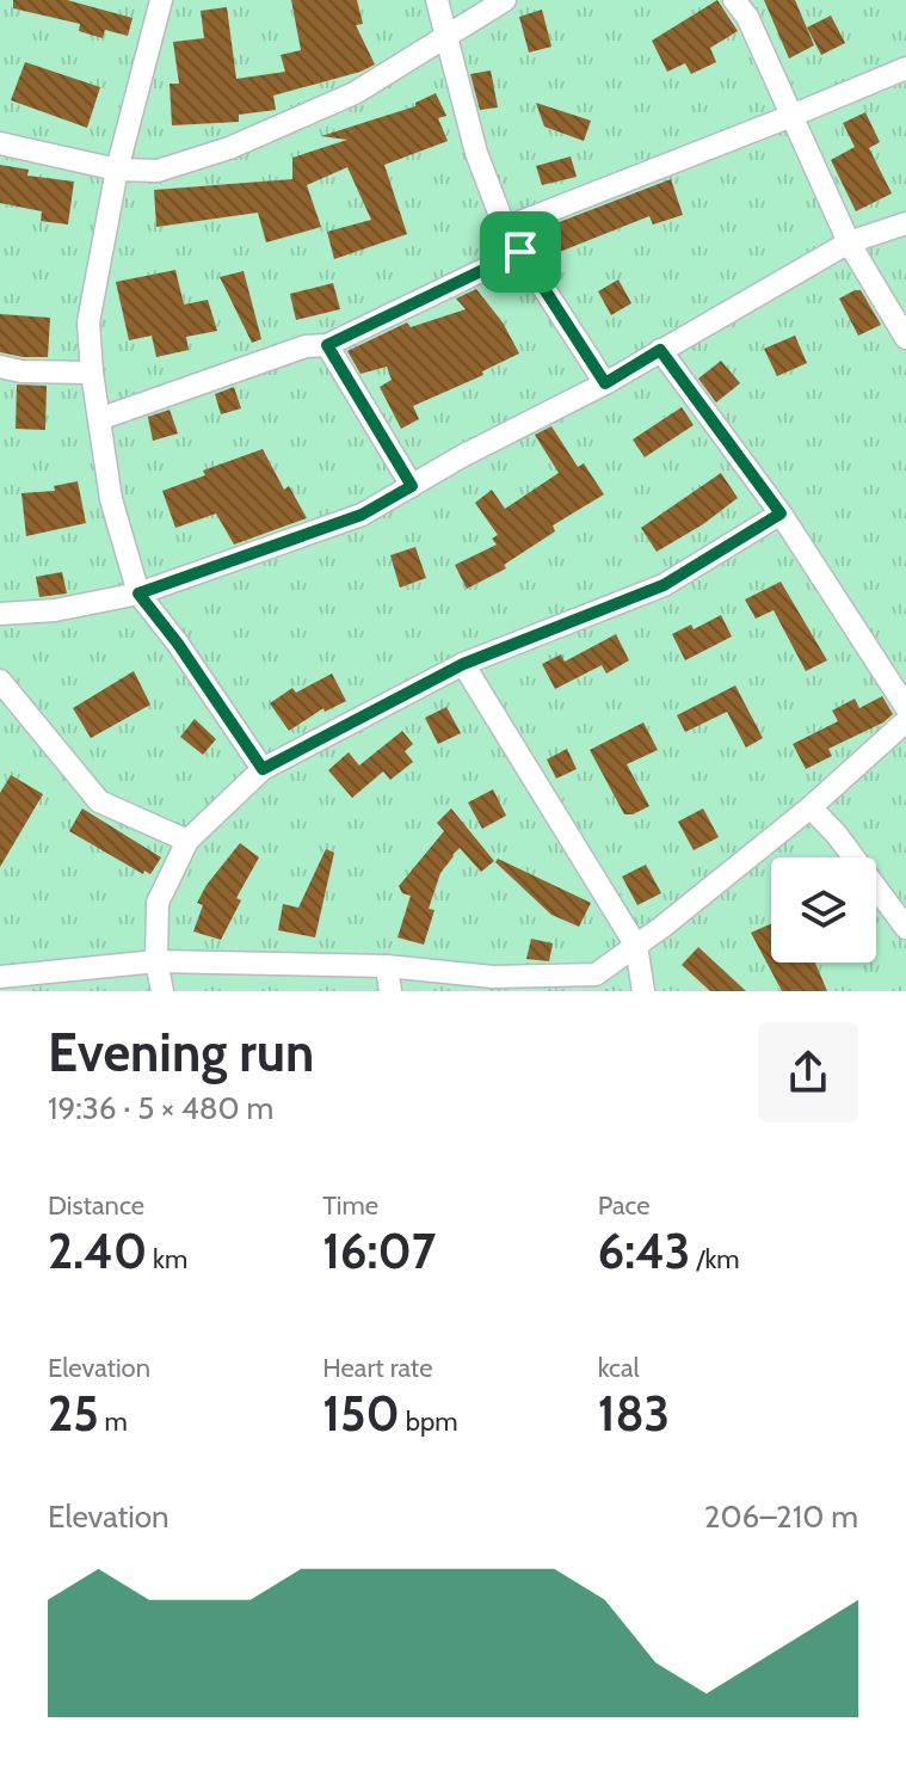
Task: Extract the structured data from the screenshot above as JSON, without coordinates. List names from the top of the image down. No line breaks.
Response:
{"page":{"heading":["Evening run","19:36 · 5 × 480 m"],"stats":[["Distance","2.40 km"],["Time","16:07"],["Pace","6:43 /km"],["Elevation","25 m"],["Heart rate","150 bpm"],["kcal","183"]],"chart":["Elevation","206–210 m"]}}
